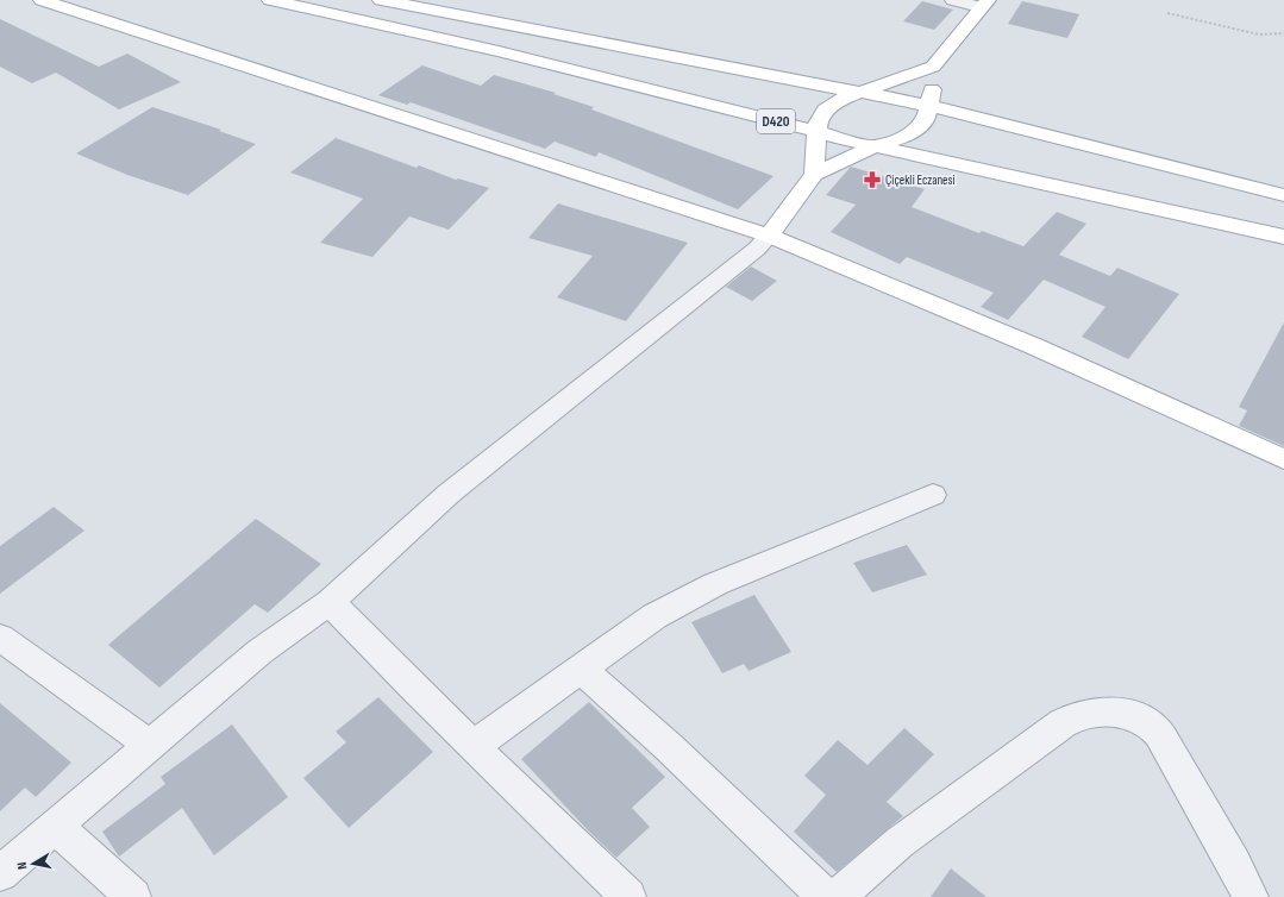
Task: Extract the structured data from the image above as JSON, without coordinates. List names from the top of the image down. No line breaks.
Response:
{"streets":{"main road":["D420"]},"places":{"pharmacy":["Çiçekli Eczanesi"]},"north":"left"}
